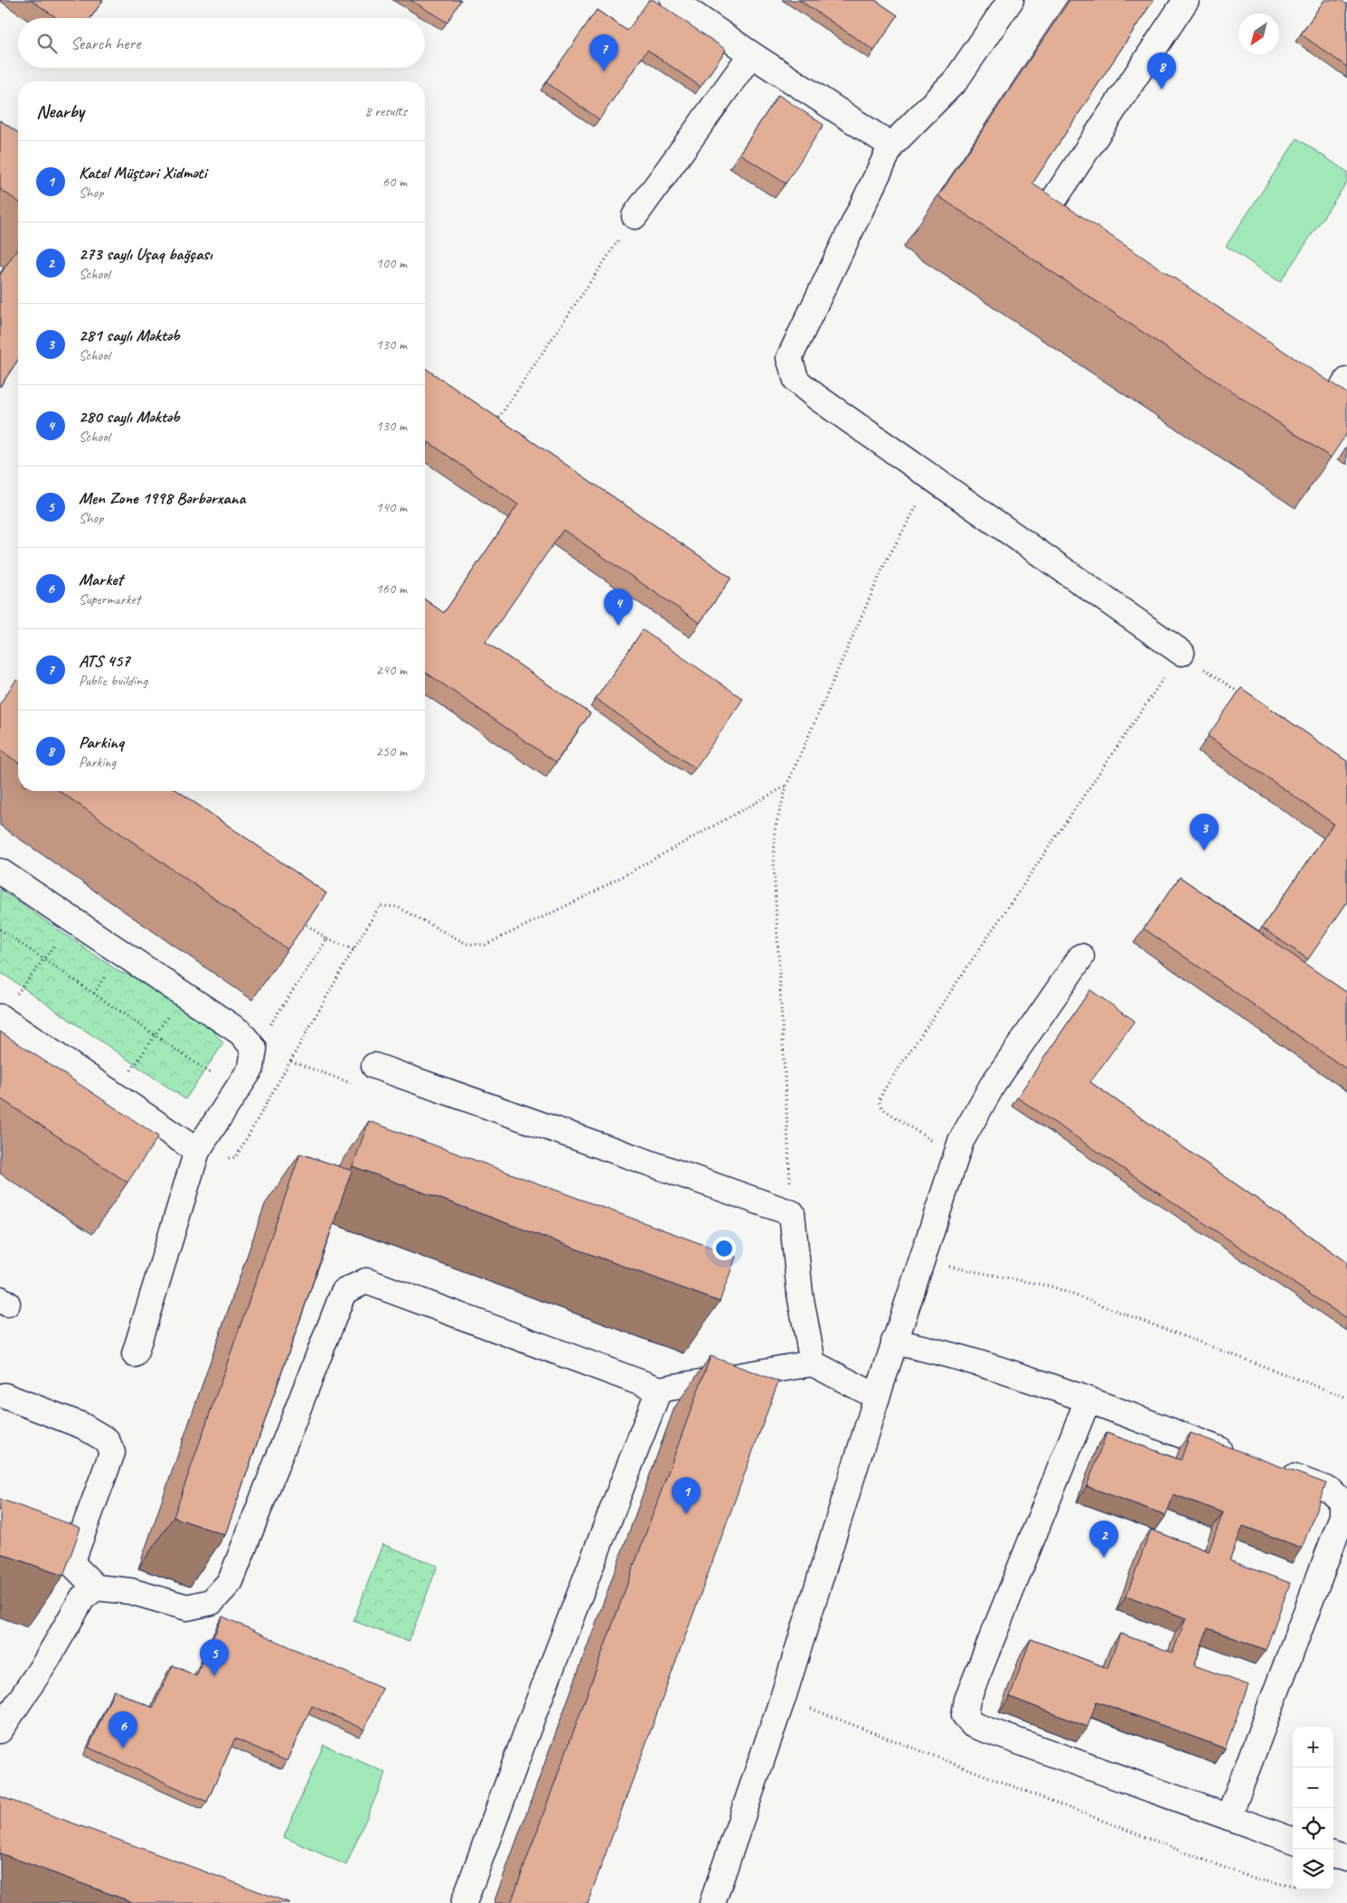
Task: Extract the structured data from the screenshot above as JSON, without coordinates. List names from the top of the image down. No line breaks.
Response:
{"north":"bottom left","page":{"search":"Search here","pins":["7","8","4","3","1","2","5","6"],"heading":["Nearby","8 results"],"list":[{"mark":"1","name":"Katel Müştəri Xidməti","note":"Shop","value":"60 m"},{"mark":"2","name":"273 saylı Uşaq bağçası","note":"School","value":"100 m"},{"mark":"3","name":"281 saylı Məktəb","note":"School","value":"130 m"},{"mark":"4","name":"280 saylı Məktəb","note":"School","value":"130 m"},{"mark":"5","name":"Men Zone 1998 Bərbərxana","note":"Shop","value":"140 m"},{"mark":"6","name":"Market","note":"Supermarket","value":"160 m"},{"mark":"7","name":"ATS 457","note":"Public building","value":"240 m"},{"mark":"8","name":"Parkinq","note":"Parking","value":"250 m"}],"map_buttons":["+","−"]}}
